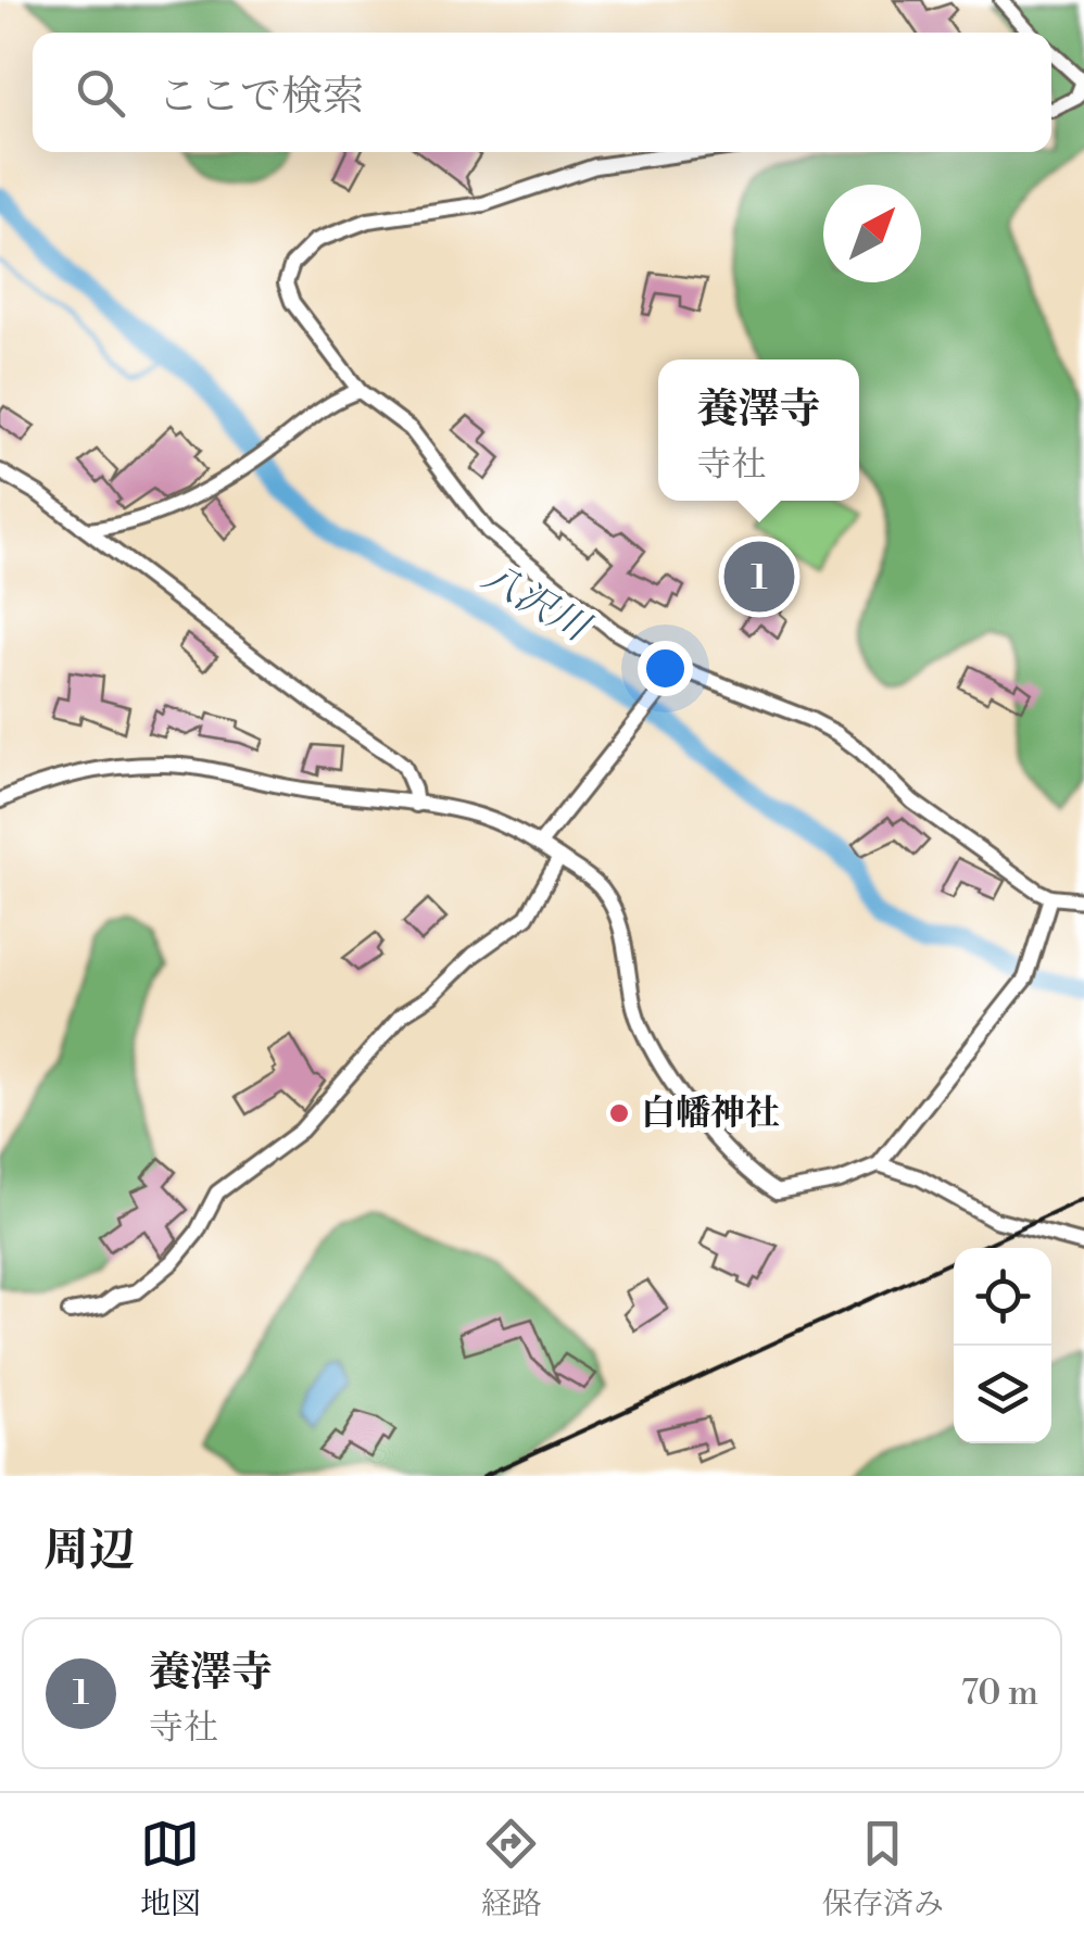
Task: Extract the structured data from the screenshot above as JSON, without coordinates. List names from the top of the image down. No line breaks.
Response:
{"water":["八沢川"],"places":["白幡神社"],"north":"top right","page":{"search":"ここで検索","popup":["養澤寺","寺社"],"pins":"1","heading":"周辺","list":[{"mark":"1","name":"養澤寺","note":"寺社","value":"70 m"}],"nav":["地図","経路","保存済み"]}}
